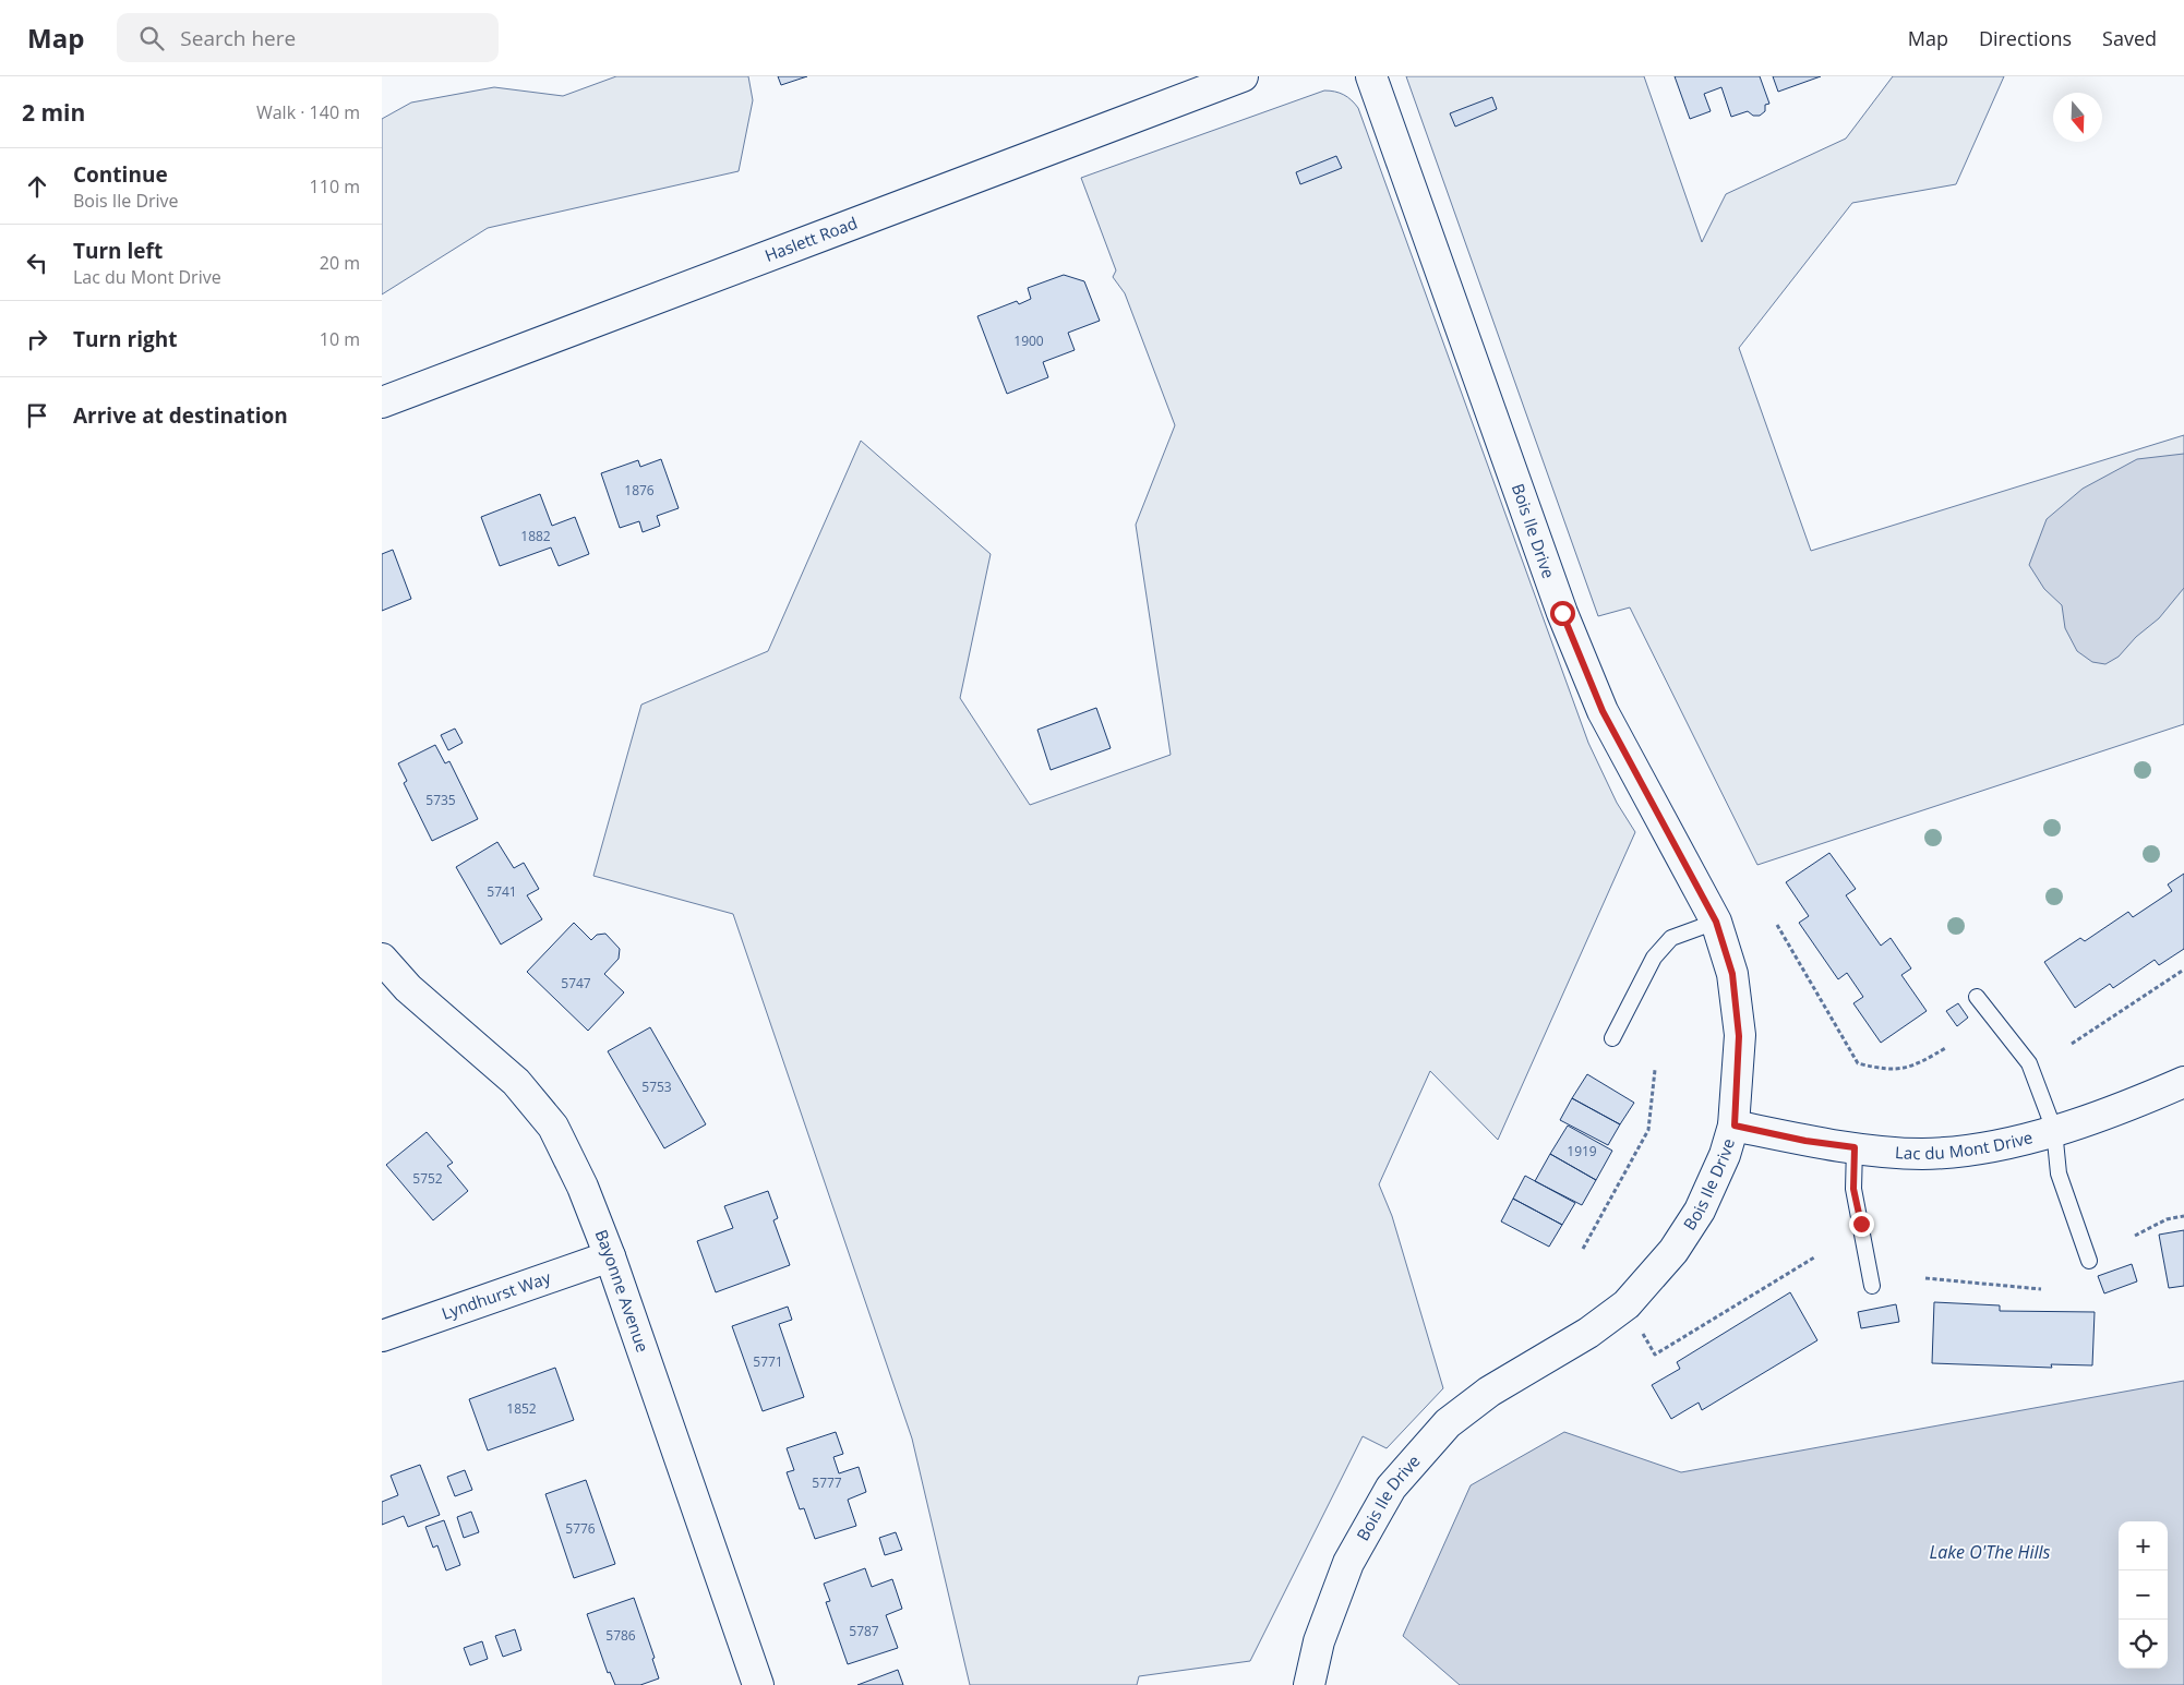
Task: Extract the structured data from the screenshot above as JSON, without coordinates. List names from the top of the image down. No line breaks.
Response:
{"streets":{"street":["Haslett Road","Bois Ile Drive","Lac du Mont Drive","Bayonne Avenue","Lyndhurst Way"]},"crossings":[["Bois Ile Drive","Lac du Mont Drive"],["Bayonne Avenue","Lyndhurst Way"]],"water":["Lake O'The Hills"],"house_numbers":["1900","1876","1882","5735","5741","5747","5753","1919","5752","5771","1852","5777","5776","5787","5786"],"north":"bottom","page":{"header":"Map","search":"Search here","nav":["Map","Directions","Saved"],"heading":["2 min","Walk · 140 m"],"list":[["Continue","Bois Ile Drive","110 m"],["Turn left","Lac du Mont Drive","20 m"],["Turn right","10 m"],"Arrive at destination"],"map_buttons":["+","−"]}}
